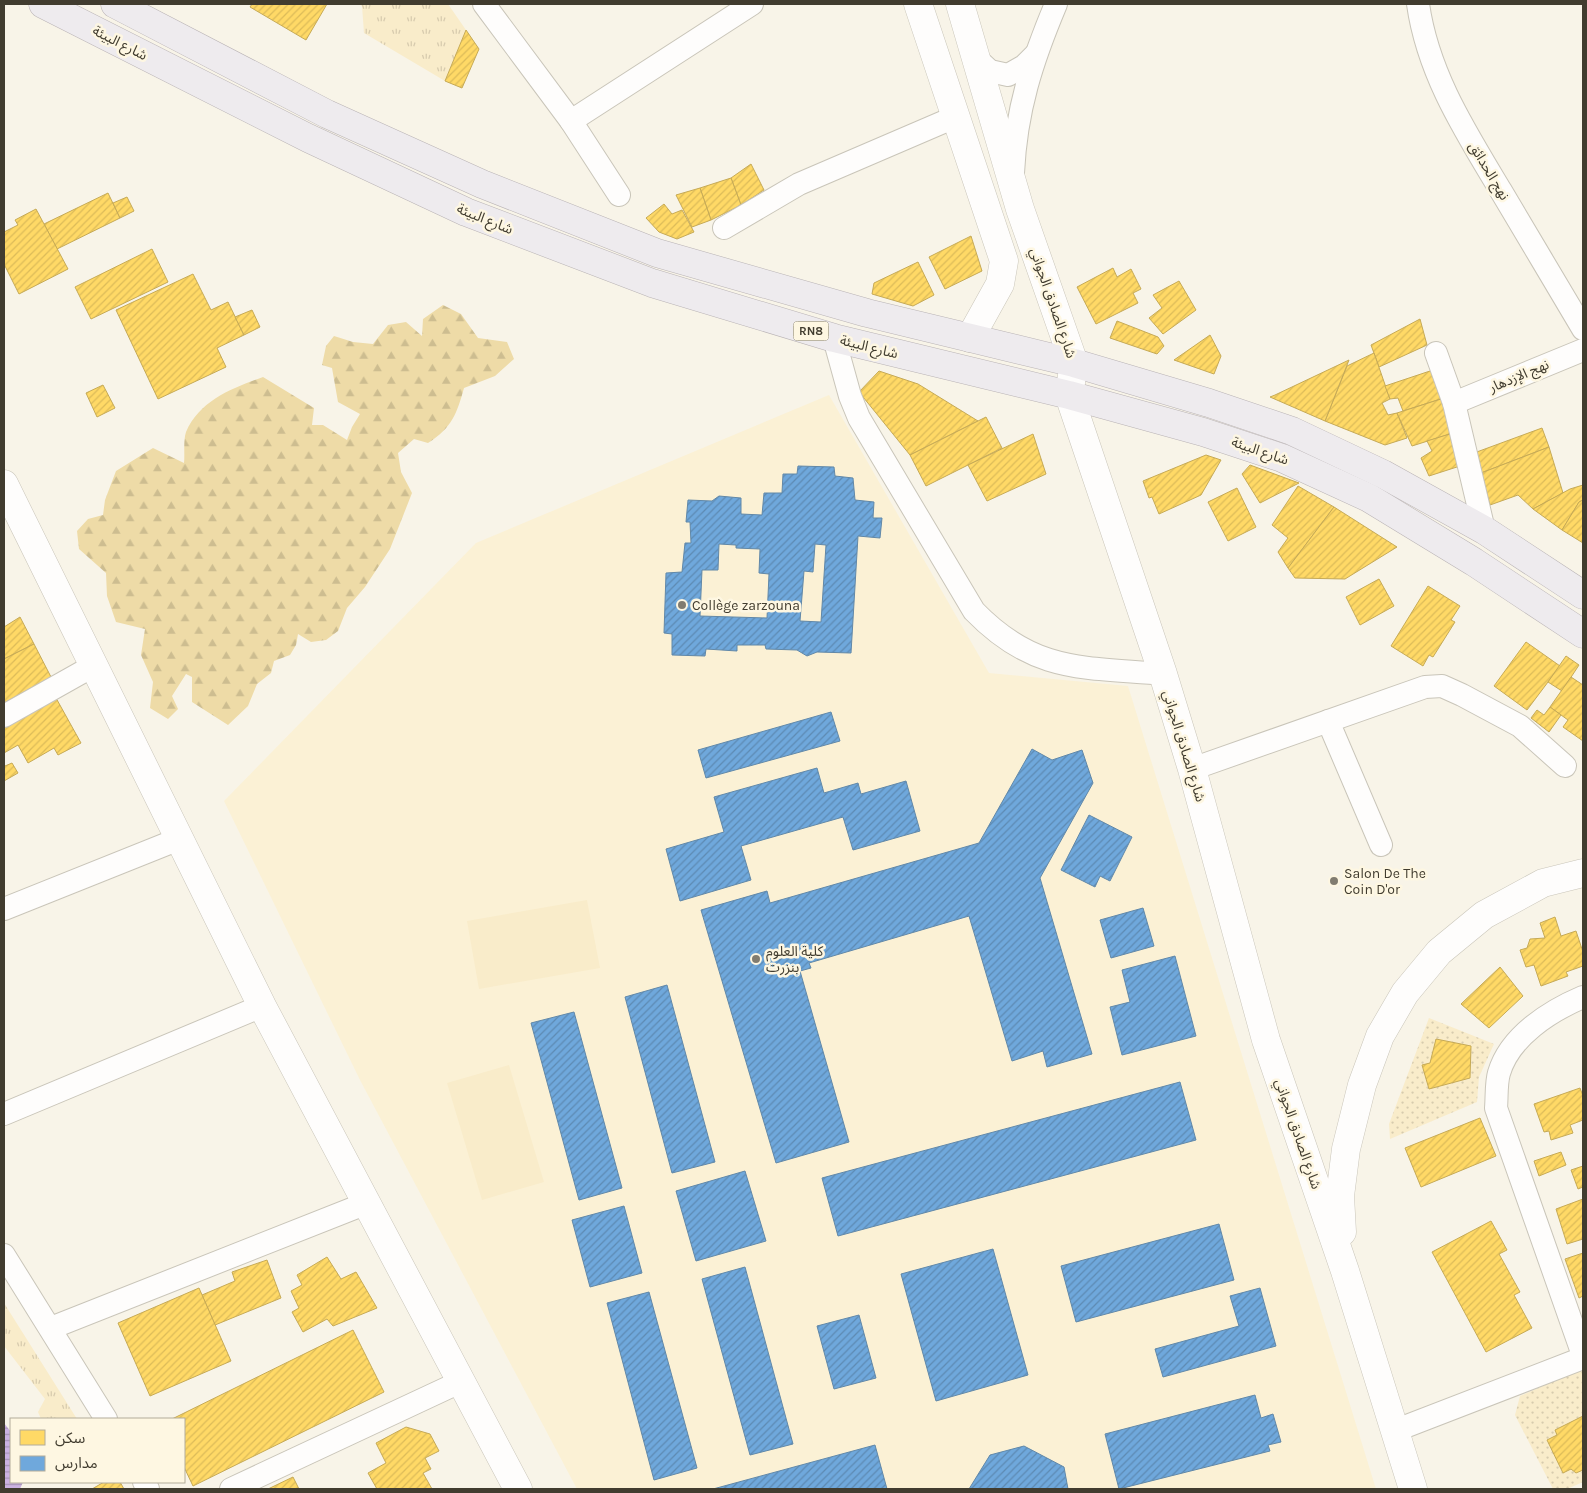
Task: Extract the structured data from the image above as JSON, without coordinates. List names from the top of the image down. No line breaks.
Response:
{"streets":{"main road":["شارع البيئة","RN8"],"street":["نهج الحدائق","شارع الصادق الجواني","نهج الإزدهار"]},"crossings":[["شارع البيئة","شارع الصادق الجواني"]],"places":["Collège zarzouna","Salon De The Coin D'or","كلية العلوم بنزرت"],"legend":["سكن","مدارس"]}
